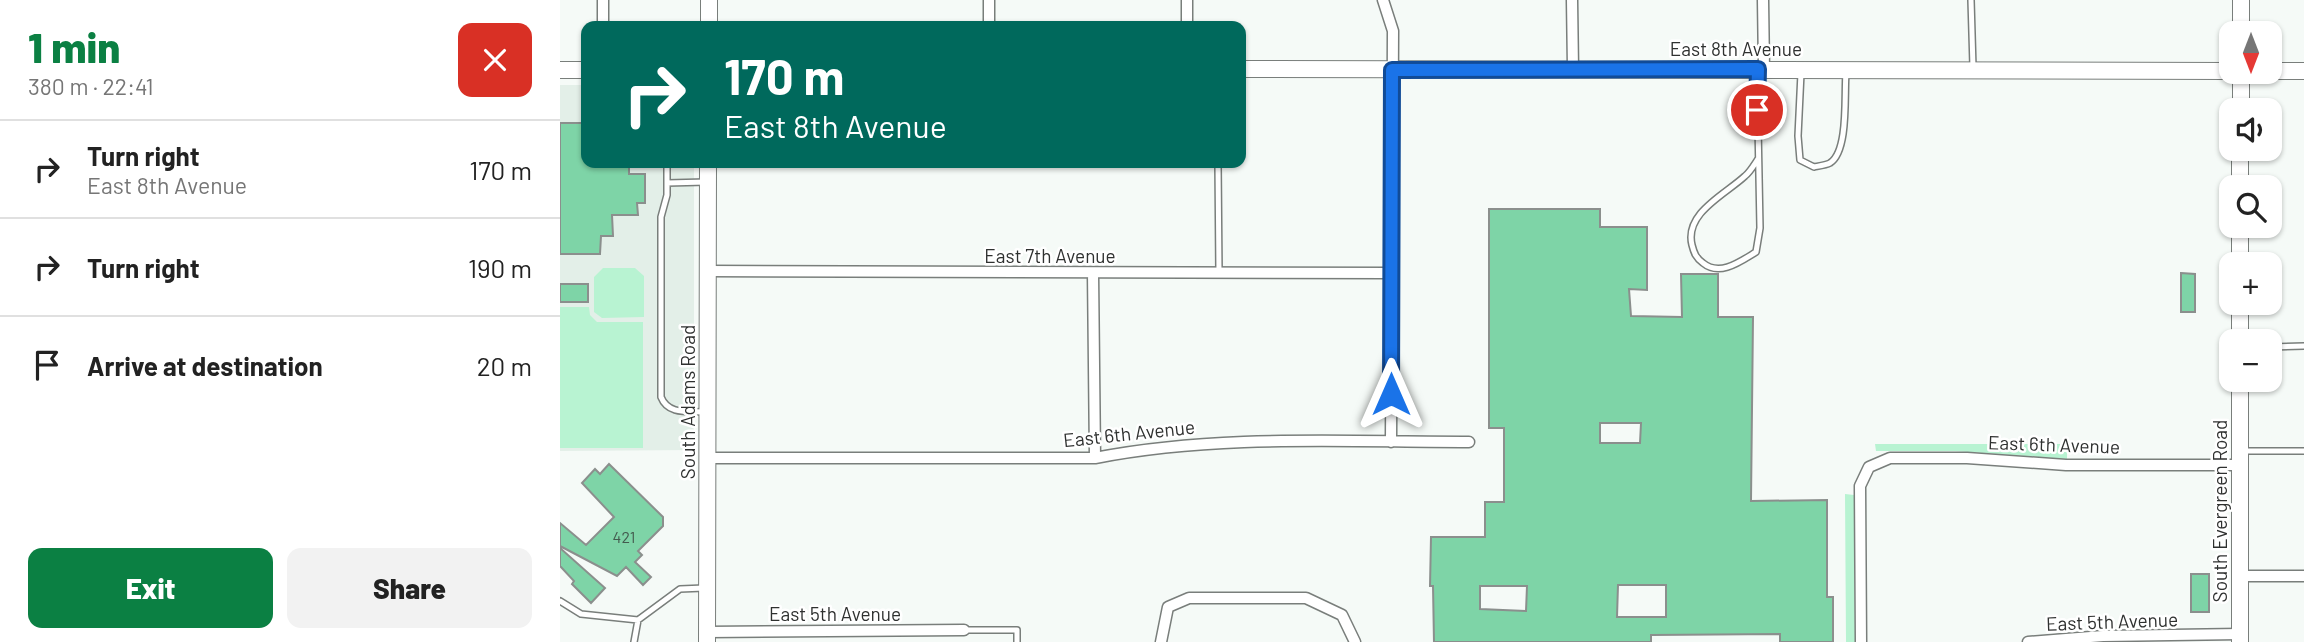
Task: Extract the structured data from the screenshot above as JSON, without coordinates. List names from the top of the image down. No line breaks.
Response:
{"streets":{"street":["East 8th Avenue","East 7th Avenue","South Adams Road","East 6th Avenue","South Evergreen Road","East 5th Avenue"]},"crossings":[["East 7th Avenue","South Adams Road"],["South Adams Road","East 6th Avenue"],["South Adams Road","East 5th Avenue"],["East 6th Avenue","South Evergreen Road"],["South Evergreen Road","East 5th Avenue"]],"house_numbers":["421"],"north":"bottom","page":{"heading":["1 min","380 m · 22:41"],"map_buttons":["+","−"],"turn":["170 m","East 8th Avenue"],"list":[{"name":"Turn right","note":"East 8th Avenue","value":"170 m"},{"name":"Turn right","value":"190 m"},{"name":"Arrive at destination","value":"20 m"}],"buttons":["Exit","Share"]}}
